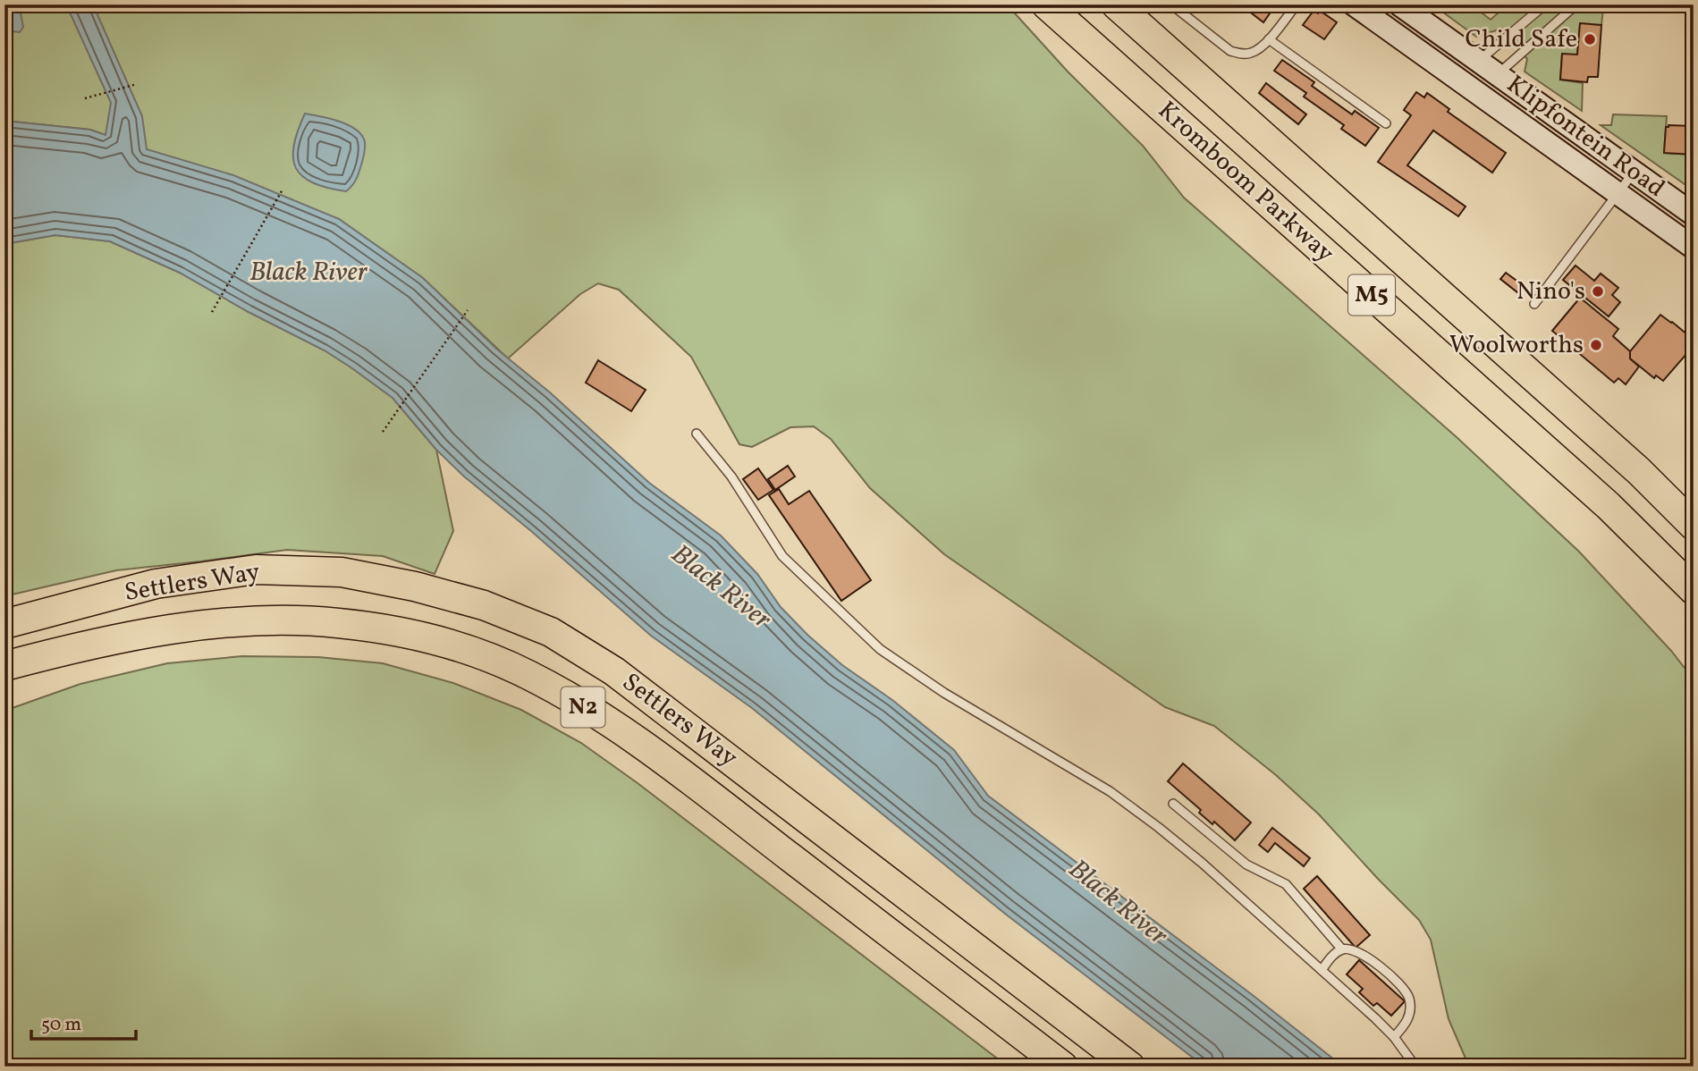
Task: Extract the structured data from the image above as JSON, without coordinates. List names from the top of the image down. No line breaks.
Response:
{"streets":{"highway":["Kromboom Parkway","M5","Settlers Way","N2"],"main road":["Klipfontein Road"]},"water":["Black River"],"places":["Child Safe","Nino's","Woolworths"],"scale_bar":"50 m"}
